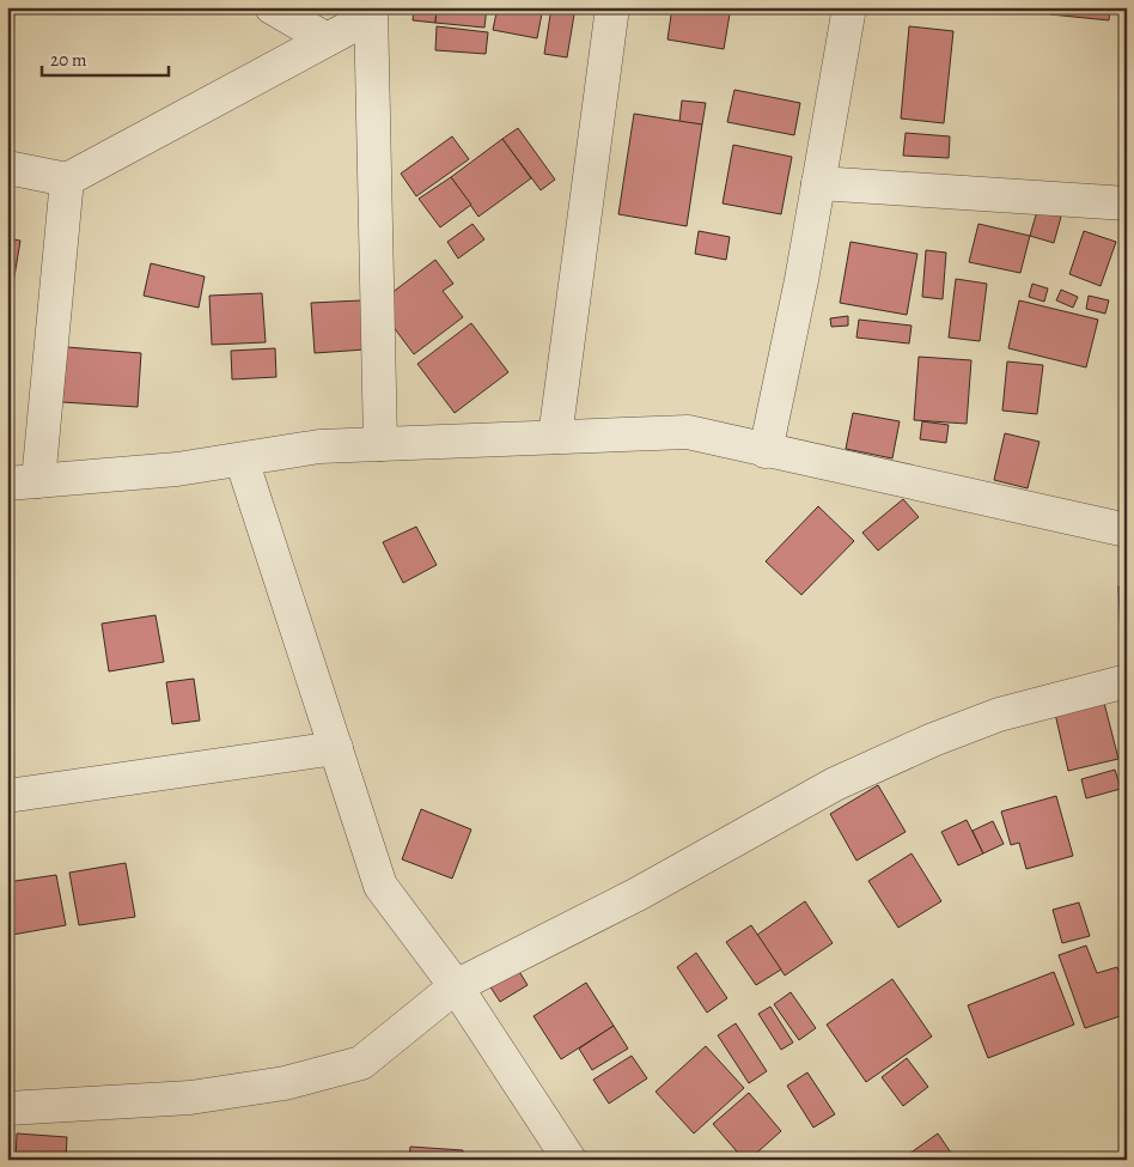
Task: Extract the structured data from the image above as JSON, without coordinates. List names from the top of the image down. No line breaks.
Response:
{"scale_bar":"20 m"}
